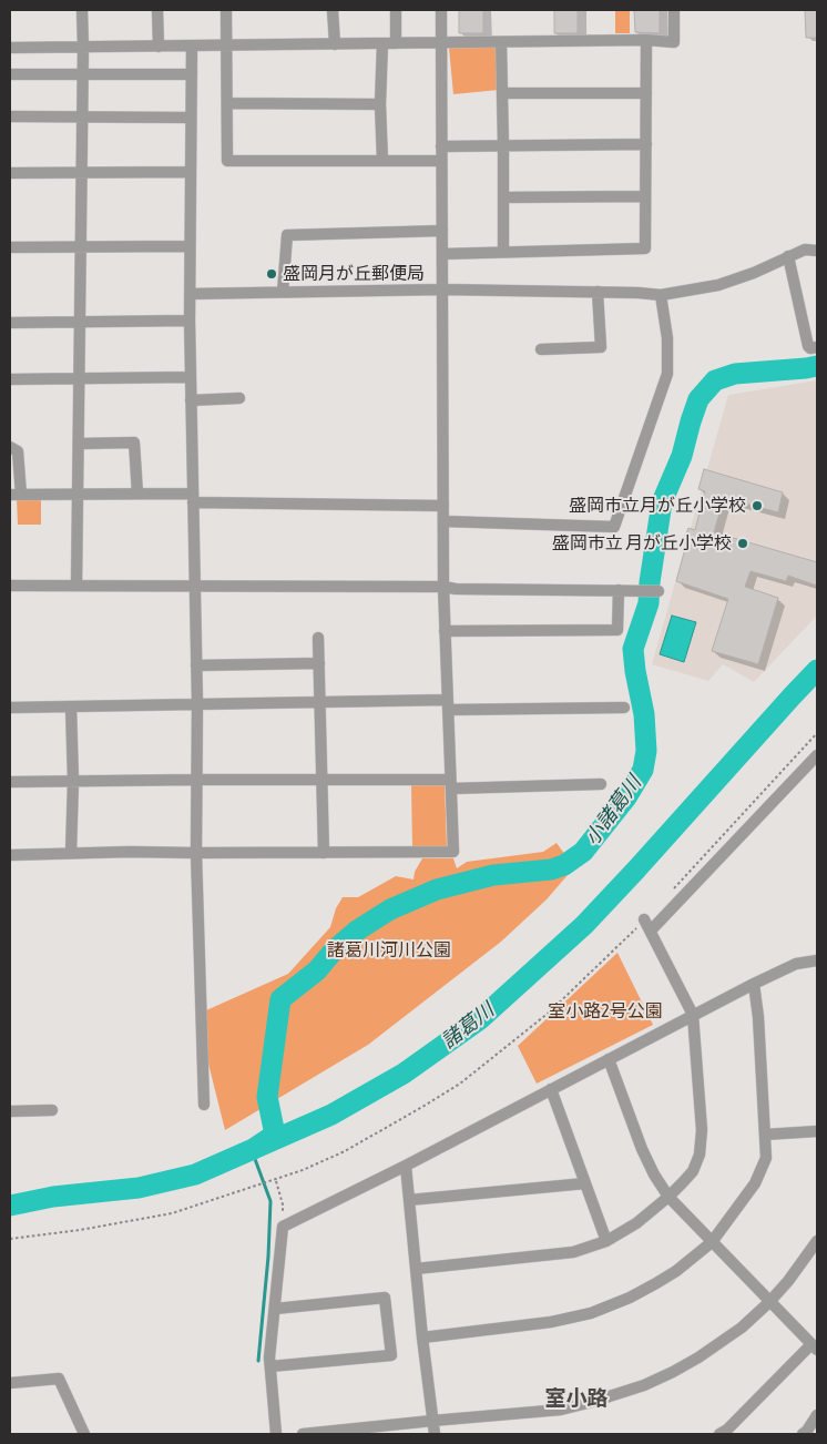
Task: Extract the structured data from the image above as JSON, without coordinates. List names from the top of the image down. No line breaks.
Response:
{"districts":["室小路"],"water":["小諸葛川","諸葛川"],"parks":["諸葛川河川公園","室小路2号公園"],"places":["盛岡月が丘郵便局","盛岡市立月が丘小学校","盛岡市立 月が丘小学校"]}
